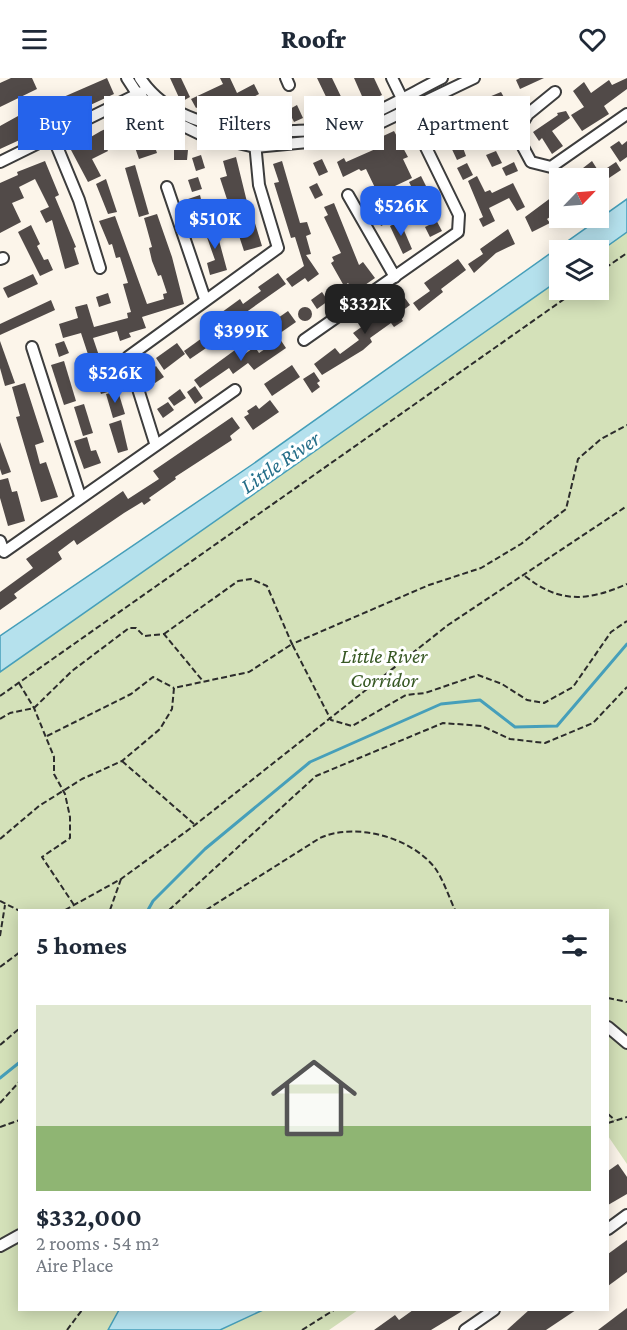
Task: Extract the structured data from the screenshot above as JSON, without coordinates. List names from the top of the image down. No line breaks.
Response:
{"water":["Little River"],"parks":["Little River Corridor"],"north":"top right","page":{"header":"Roofr","chip":["Buy","Rent","Filters","New","Apartment"],"price":["$526K","$510K","$332K","$399K","$526K"],"heading":"5 homes","list":[{"name":"$332,000","note":"2 rooms · 54 m² · Aire Place"}]}}
